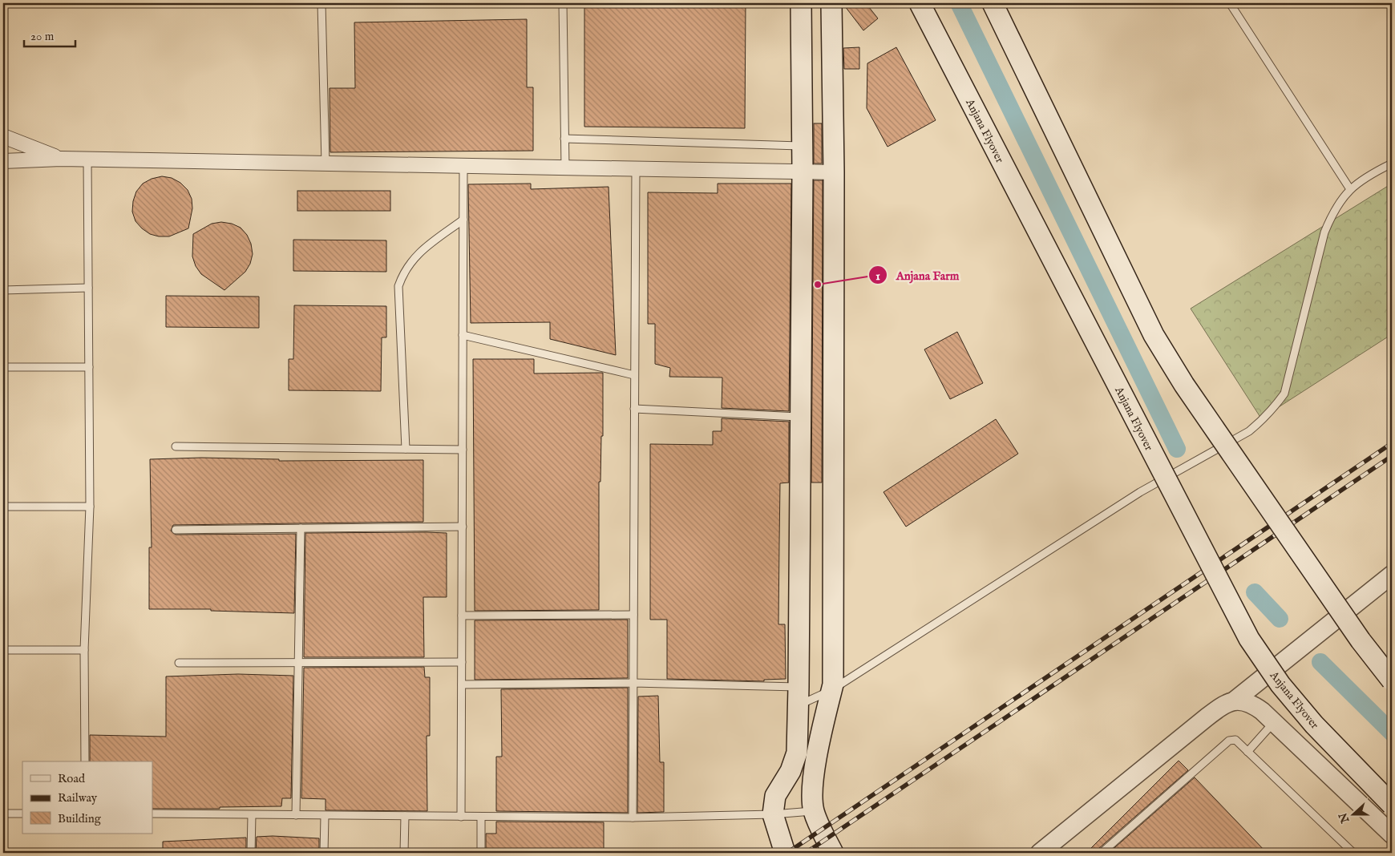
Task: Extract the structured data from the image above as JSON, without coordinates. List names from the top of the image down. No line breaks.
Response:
{"streets":{"main road":["Anjana Flyover"]},"places":["Anjana Farm"],"legend":["Road","Railway","Building"],"scale_bar":"20 m","north":"left"}
